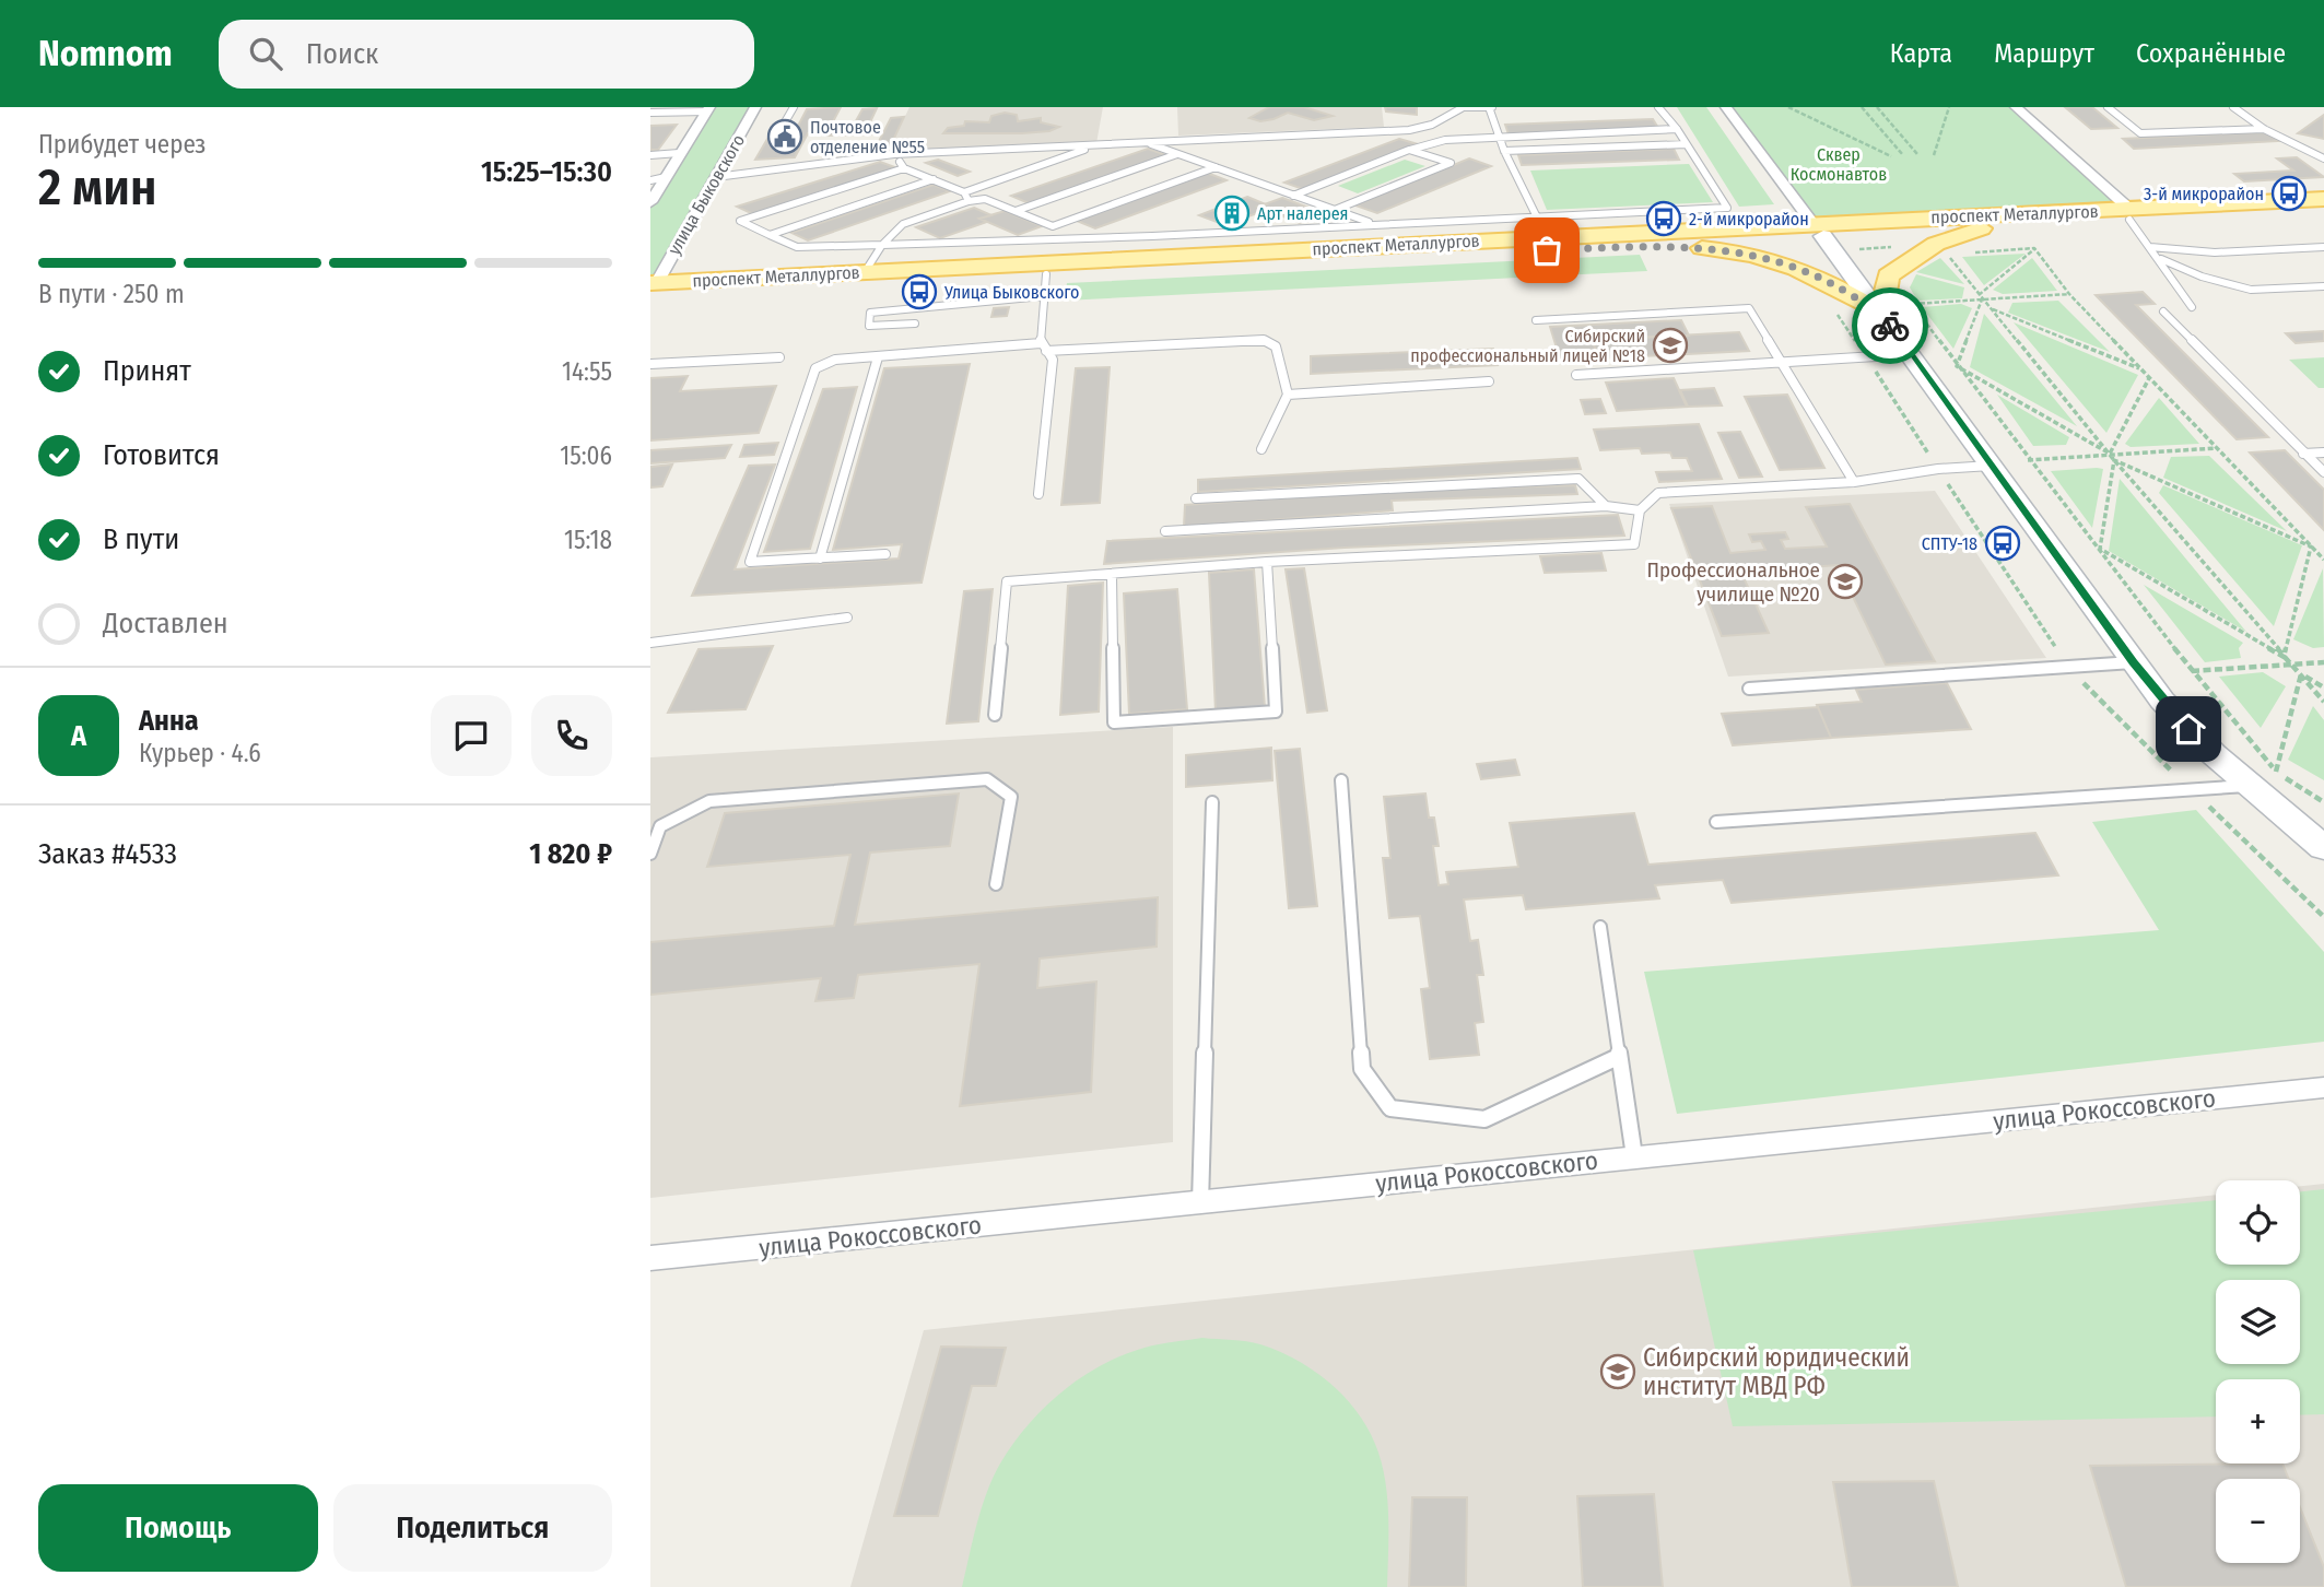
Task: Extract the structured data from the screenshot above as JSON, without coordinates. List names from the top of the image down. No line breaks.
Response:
{"streets":{"main road":["проспект Металлургов"],"street":["улица Быковского","улица Рокоссовского"]},"crossings":[["улица Быковского","проспект Металлургов"]],"parks":["Сквер Космонавтов"],"places":{"public building":["Почтовое отделение №55"],"bus stop":["3-й микрорайон","2-й микрорайон","Улица Быковского","СПТУ-18"],"building":["Арт налерея"],"school or university":["Сибирский профессиональный лицей №18","Профессиональное училище №20","Сибирский юридический институт МВД РФ"]},"page":{"header":"Nomnom","search":"Поиск","nav":["Карта","Маршрут","Сохранённые"],"heading":["2 мин","Прибудет через","15:25–15:30"],"panel":["Анна","Курьер · 4.6","Заказ #4533","1 820 ₽"],"bar":"В пути · 250 m","list":[["Принят","14:55"],["Готовится","15:06"],["В пути","15:18"],"Доставлен"],"round":"А","map_buttons":["+","−"],"buttons":["Помощь","Поделиться"]}}
